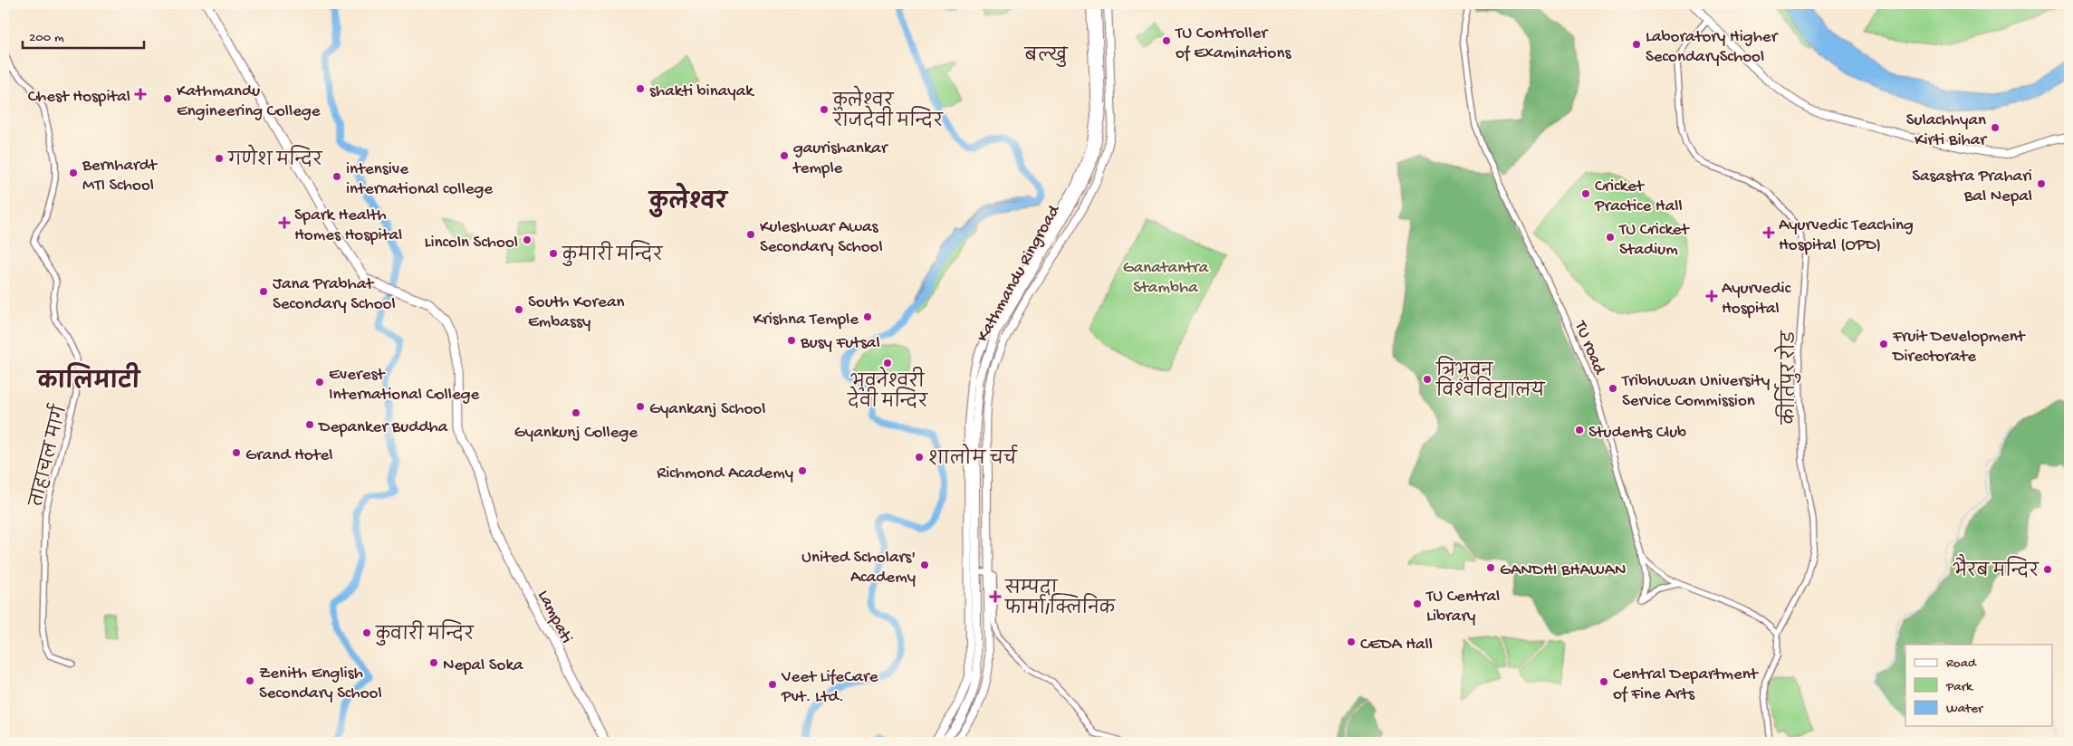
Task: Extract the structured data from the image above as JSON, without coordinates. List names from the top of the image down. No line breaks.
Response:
{"streets":{"highway":["Kathmandu Ringroad","Lampati"],"street":["TU road","कीर्तिपुर रोड","ताहाचल मार्ग"]},"districts":["बल्खु","कुलेश्वर","कालिमाटी"],"parks":["Ganatantra Stambha"],"places":{"other":["TU Controller of Examinations","Laboratory Higher SecondarySchool","shakti binayak","Kathmandu Engineering College","कुलेश्वर राजदेवी मन्दिर","Sulachhyan Kirti Bihar","gaurishankar temple","गणेश मन्दिर","Bernhardt MTI School","intensive international college","Sasastra Prahari Bal Nepal","Cricket Practice Hall","Kuleshwar Awas Secondary School","TU Cricket Stadium","Lincoln School","कुमारी मन्दिर","Jana Prabhat Secondary School","South Korean Embassy","Krishna Temple","Busy Futsal","Fruit Development Directorate","भुवनेश्वरी देवी मन्दिर","त्रिभुवन विश्वविद्यालय","Everest International College","Tribhuwan University Service Commission","Gyankanj School","Gyankunj College","Depanker Buddha","Students Club","Grand Hotel","शालोम चर्च","Richmond Academy","United Scholars' Academy","GANDHI BHAWAN","भैरब मन्दिर","TU Central Library","कुवारी मन्दिर","CEDA Hall","Nepal Soka","Zenith English Secondary School","Central Department of Fine Arts","Veet LifeCare Pvt. Ltd."],"health":["Chest Hospital","Spark Health Homes Hospital","Ayurvedic Teaching Hospital (OPD)","Ayurvedic Hospital","सम्पदा फार्मा/क्लिनिक"]},"legend":["Road","Park","Water"],"scale_bar":"200 m"}
